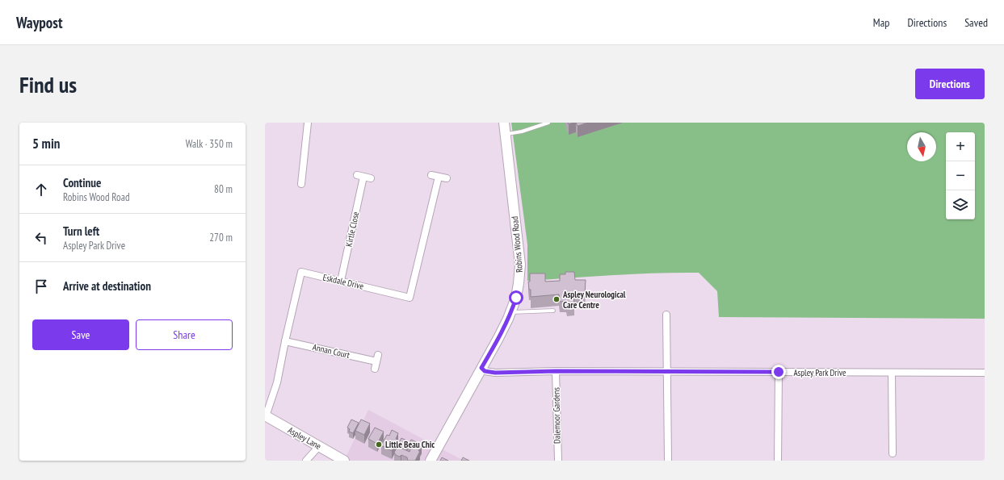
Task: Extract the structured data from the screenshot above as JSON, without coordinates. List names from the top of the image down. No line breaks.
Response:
{"streets":{"street":["Kirtle Close","Robins Wood Road","Eskdale Drive","Annan Court","Aspley Park Drive","Dalemoor Gardens","Aspley Lane"]},"crossings":[["Kirtle Close","Eskdale Drive"],["Robins Wood Road","Aspley Park Drive"],["Eskdale Drive","Annan Court"],["Eskdale Drive","Aspley Lane"],["Aspley Park Drive","Dalemoor Gardens"]],"places":["Aspley Neurological Care Centre","Little Beau Chic"],"north":"bottom","page":{"header":"Waypost","nav":["Map","Directions","Saved"],"buttons":["Directions",["Save","Share"]],"title":"Find us","heading":["5 min","Walk · 350 m"],"map_buttons":["+","−"],"list":[["Continue","Robins Wood Road","80 m"],["Turn left","Aspley Park Drive","270 m"],"Arrive at destination"]}}
